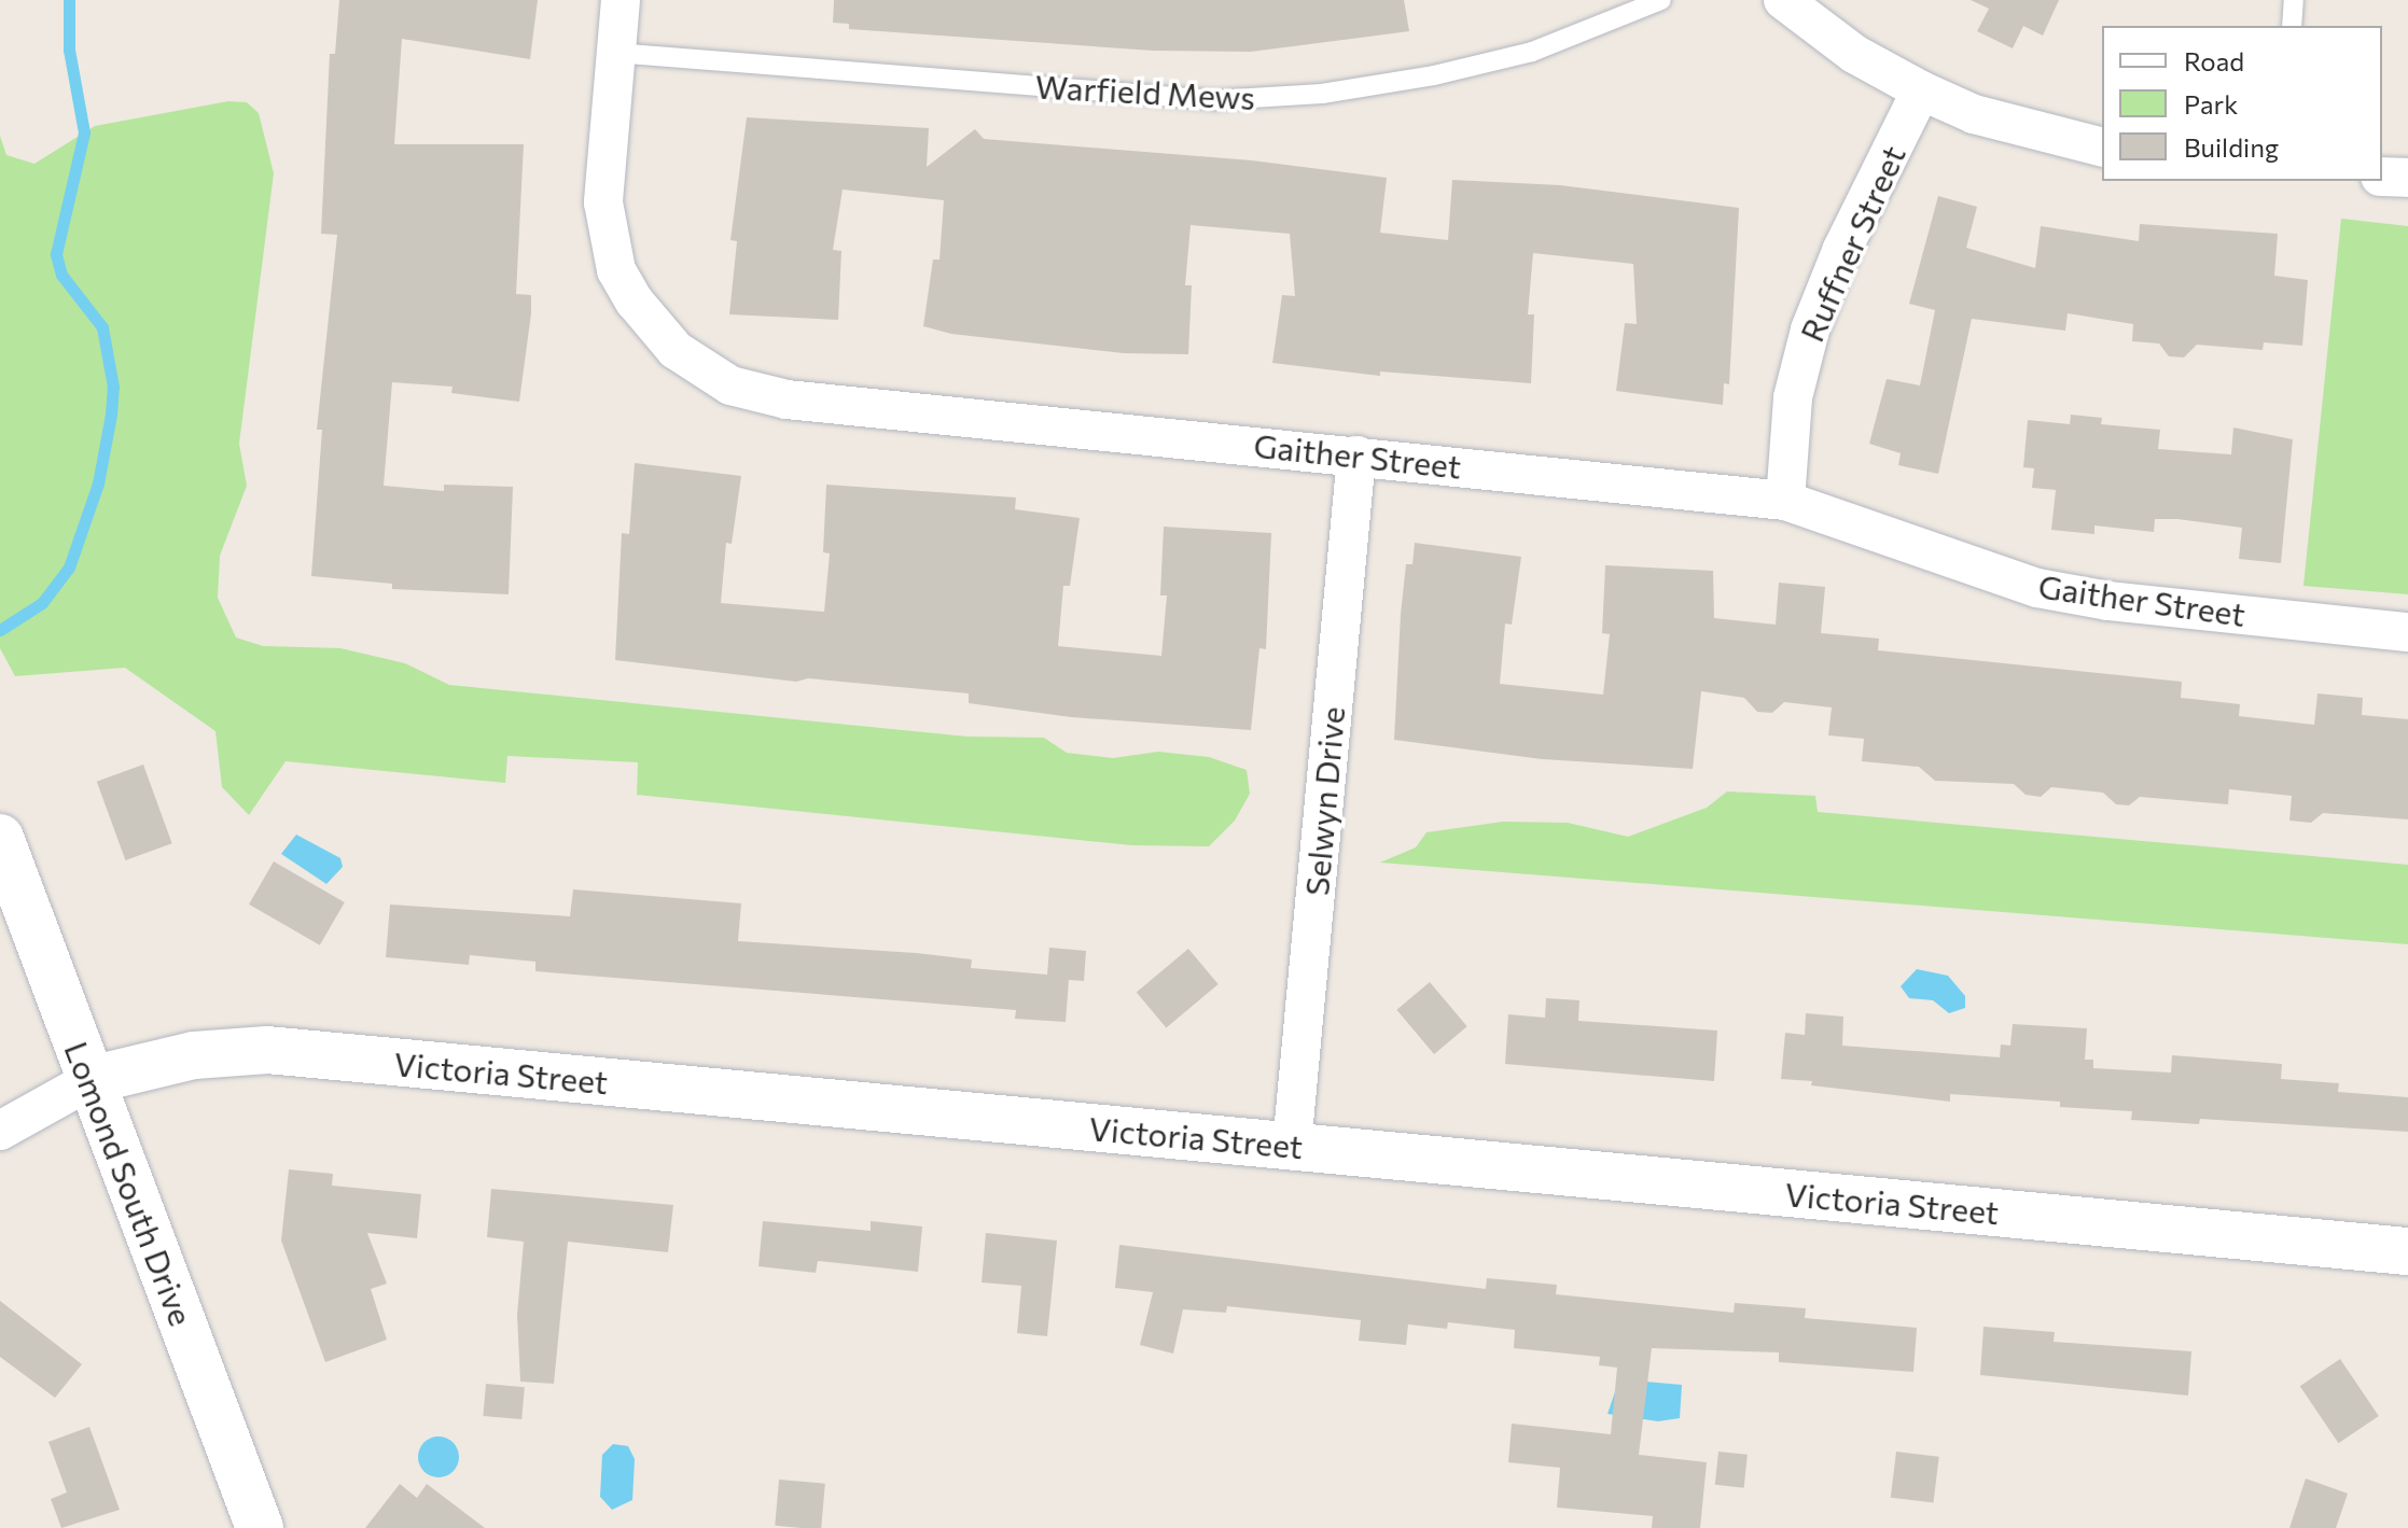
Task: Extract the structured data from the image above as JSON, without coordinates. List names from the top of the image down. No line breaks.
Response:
{"streets":{"street":["Ruffner Street","Gaither Street","Selwyn Drive","Victoria Street","Lomond South Drive"],"lane":["Warfield Mews"]},"crossings":[["Warfield Mews","Gaither Street"],["Ruffner Street","Gaither Street"],["Gaither Street","Selwyn Drive"],["Selwyn Drive","Victoria Street"],["Victoria Street","Lomond South Drive"]],"legend":["Road","Park","Building"]}
